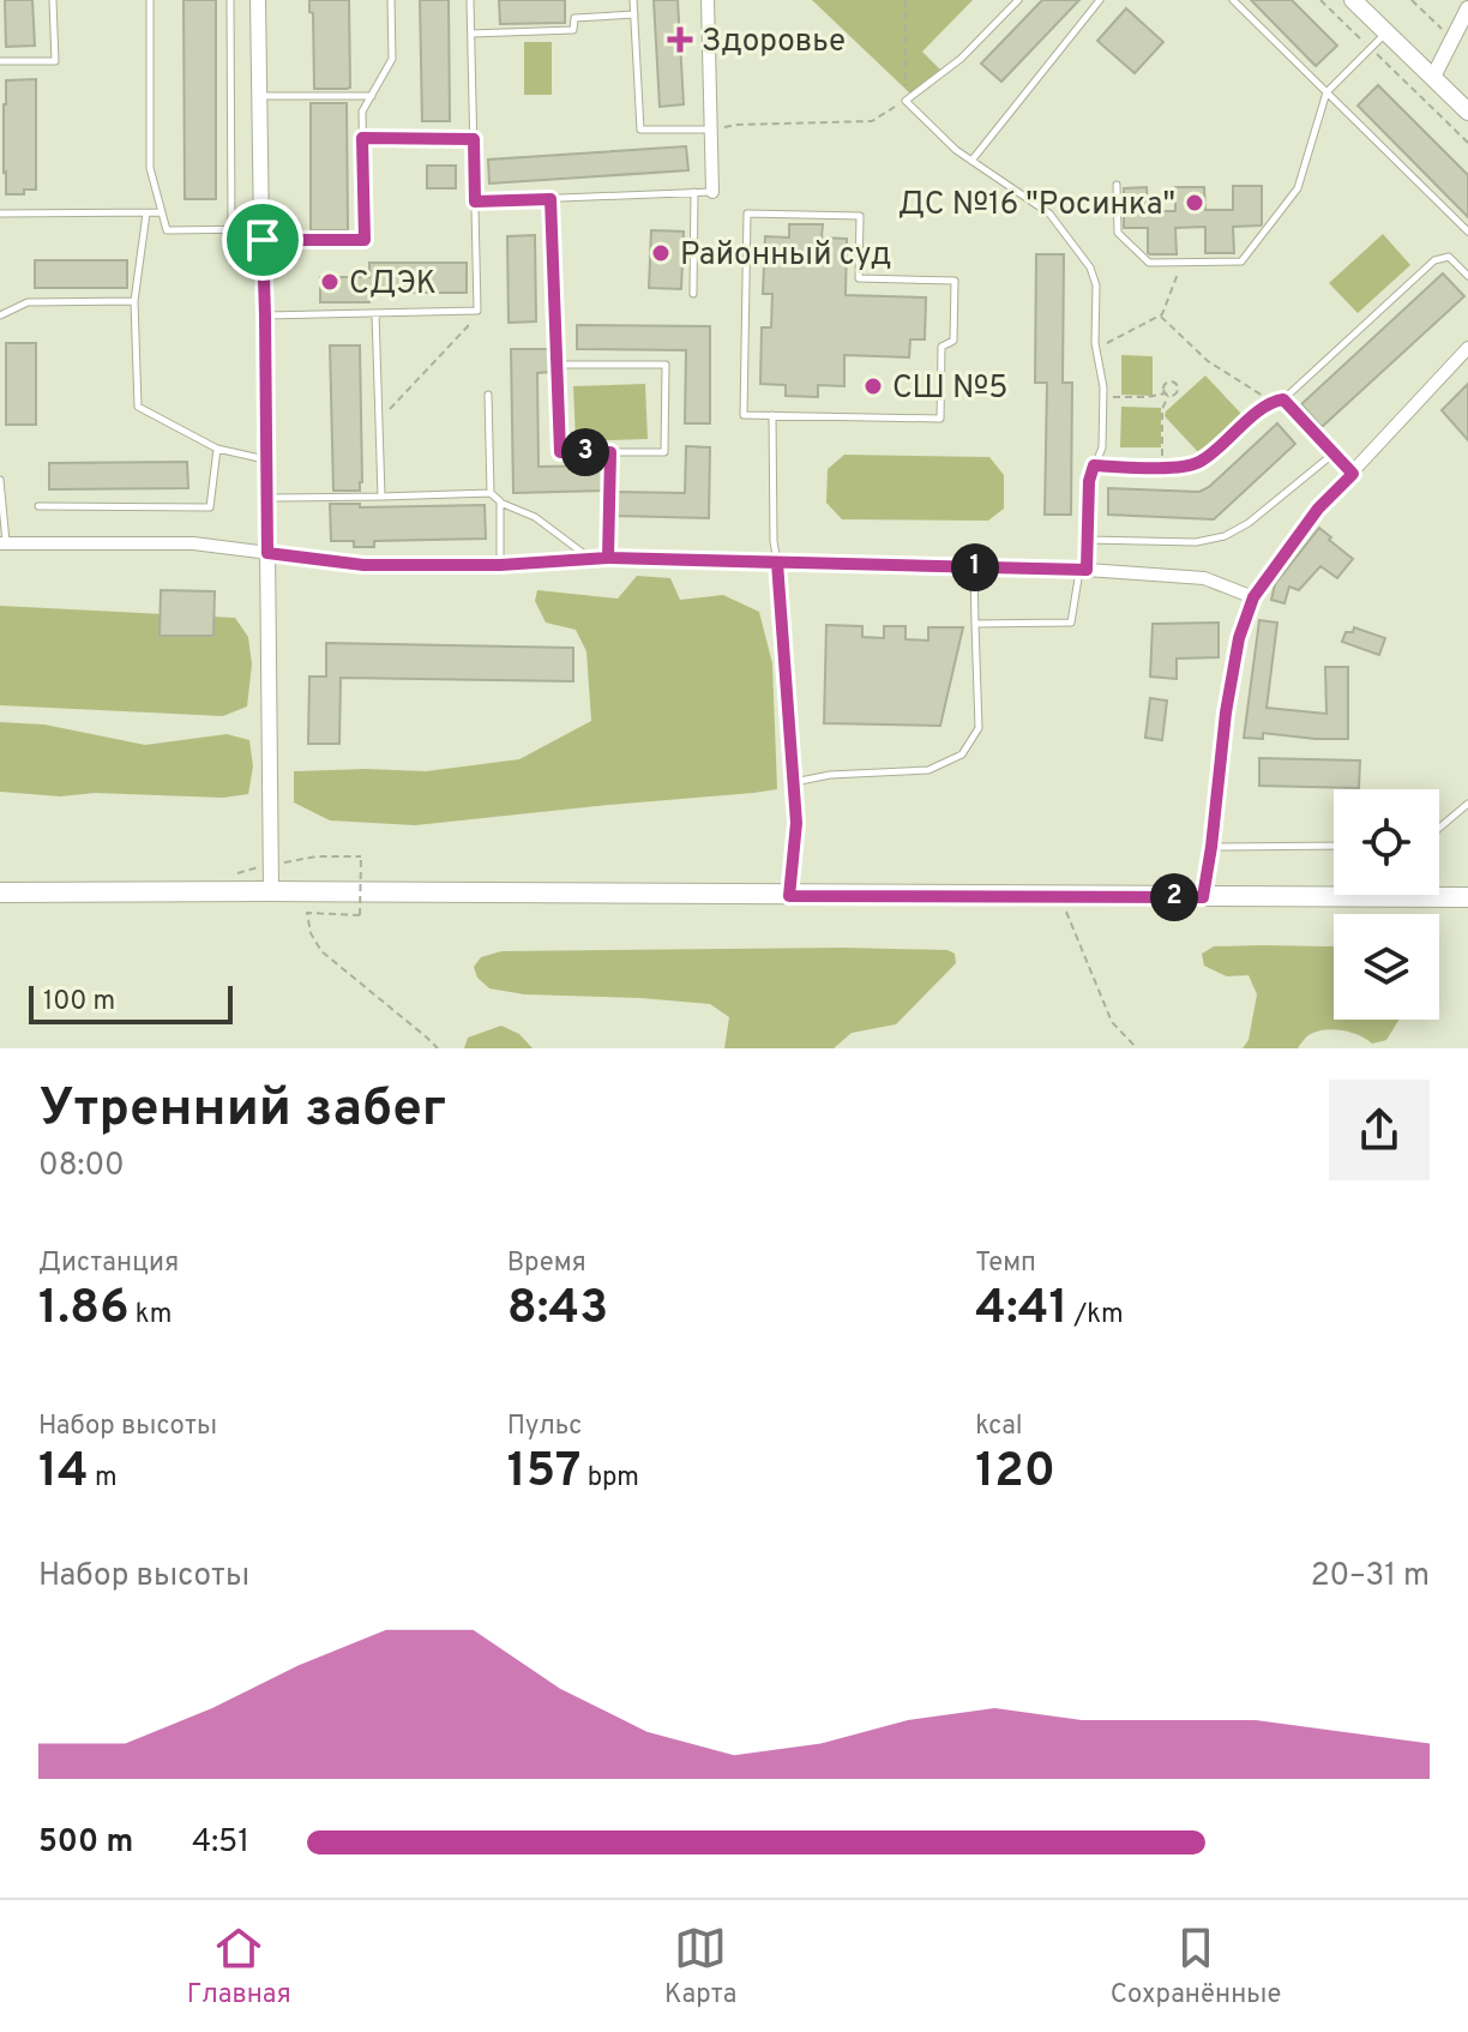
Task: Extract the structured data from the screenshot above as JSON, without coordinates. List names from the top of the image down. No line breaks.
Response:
{"places":{"health":["Здоровье"],"other":["ДС №16 \"Росинка\"","Районный суд","СДЭК","СШ №5"]},"scale_bar":"100 m","page":{"pins":["3","1","2"],"scale":"100 m","heading":["Утренний забег","08:00"],"stats":[["Дистанция","1.86 km"],["Время","8:43"],["Темп","4:41 /km"],["Набор высоты","14 m"],["Пульс","157 bpm"],["kcal","120"]],"chart":["Набор высоты","20–31 m"],"list":[{"name":"500 m","note":"4:51"}],"tabs":["Главная","Карта","Сохранённые"]}}
